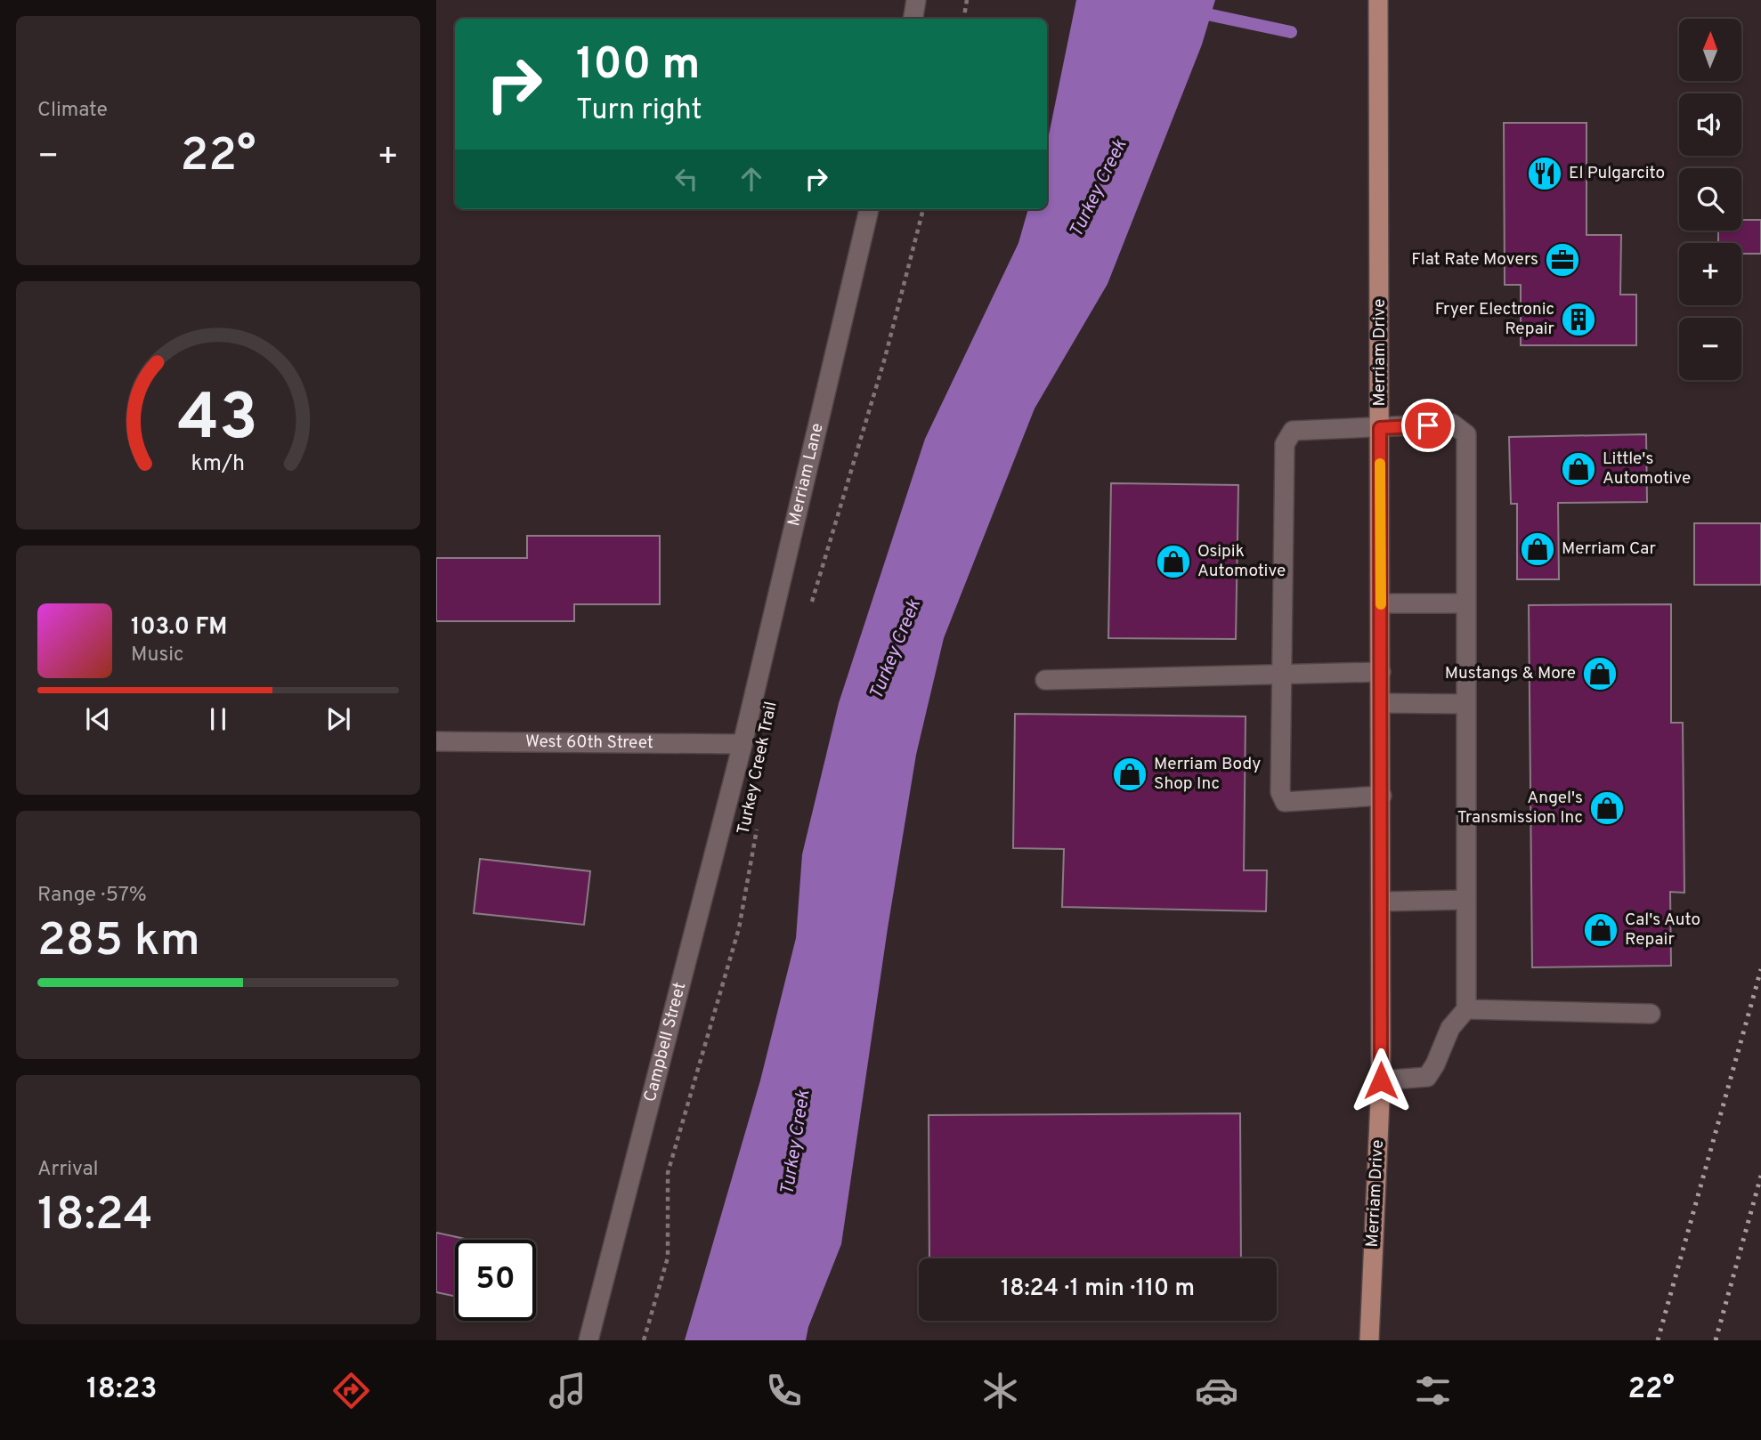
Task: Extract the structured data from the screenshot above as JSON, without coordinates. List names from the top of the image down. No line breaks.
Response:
{"streets":{"main road":["Merriam Drive"],"street":["Merriam Lane","West 60th Street","Campbell Street"],"path":["Turkey Creek Trail"]},"crossings":[["Merriam Lane","West 60th Street"],["Merriam Lane","Campbell Street"],["West 60th Street","Campbell Street"]],"water":["Turkey Creek"],"places":{"restaurant":["El Pulgarcito"],"office":["Flat Rate Movers"],"building":["Fryer Electronic Repair"],"shop":["Little's Automotive","Merriam Car","Osipik Automotive","Mustangs & More","Merriam Body Shop Inc","Angel's Transmission Inc","Cal's Auto Repair"]},"north":"top","page":{"tile":["Climate",["Range · 57%","285 km"],["Arrival","18:24"]],"map_buttons":["+","−"],"turn":["100 m","Turn right"],"heat":["−","22°","+"],"song":["103.0 FM","Music"],"limit":"50","trip":"18:24 · 1 min · 110 m","tabs":["18:23","22°"],"gauge":["43","km/h"]}}
